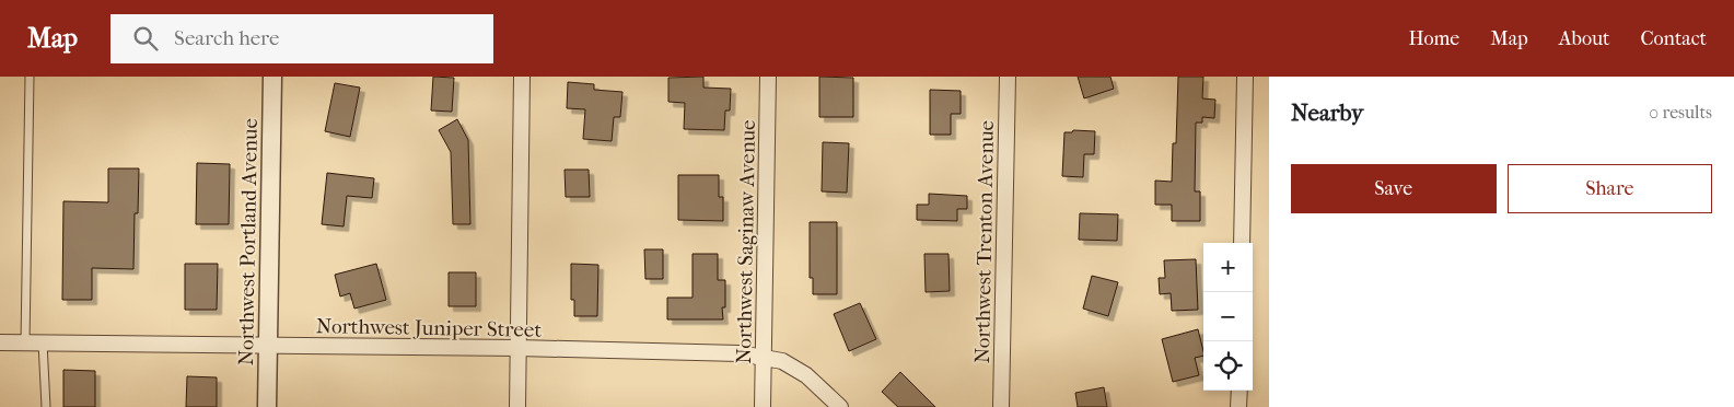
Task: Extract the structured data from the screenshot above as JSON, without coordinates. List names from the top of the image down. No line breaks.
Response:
{"streets":{"street":["Northwest Portland Avenue","Northwest Saginaw Avenue","Northwest Trenton Avenue","Northwest Juniper Street"]},"crossings":[["Northwest Portland Avenue","Northwest Juniper Street"],["Northwest Saginaw Avenue","Northwest Juniper Street"]],"page":{"header":"Map","search":"Search here","nav":["Home","Map","About","Contact"],"heading":["Nearby","0 results"],"buttons":["Save","Share"],"map_buttons":["+","−"]}}
